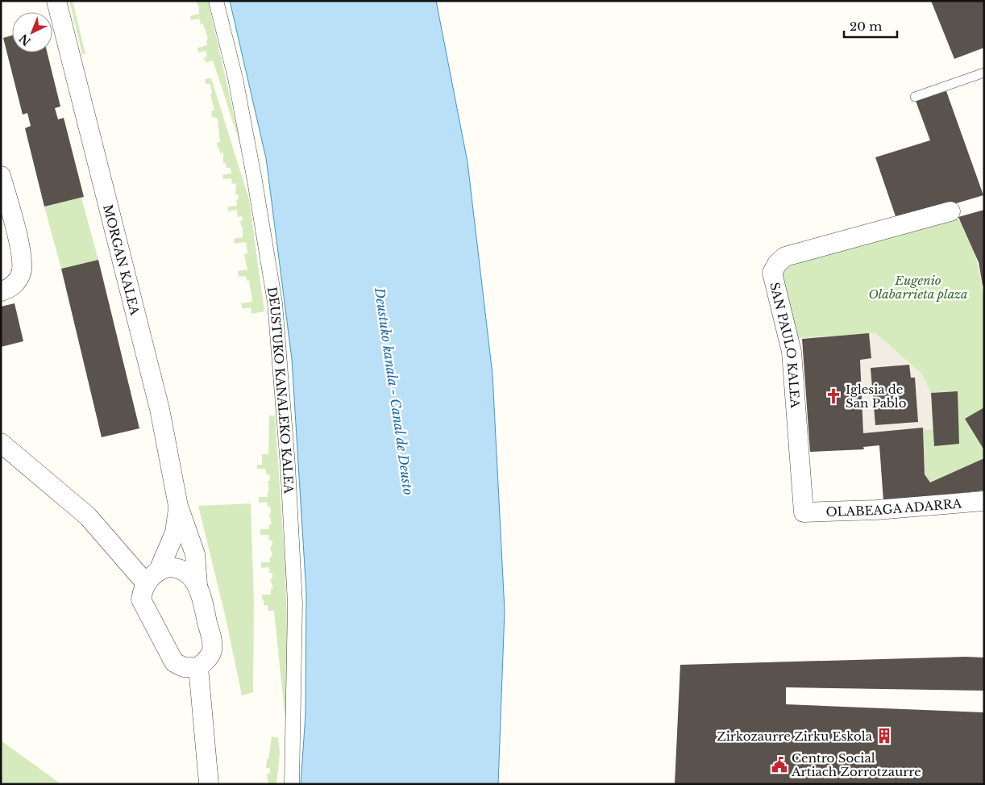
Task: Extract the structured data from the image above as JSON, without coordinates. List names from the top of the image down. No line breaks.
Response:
{"streets":{"street":["MORGAN KALEA","SAN PAULO KALEA","DEUSTUKO KANALEKO KALEA","OLABEAGA ADARRA"]},"crossings":[["SAN PAULO KALEA","OLABEAGA ADARRA"]],"water":["Deustuko kanala - Canal de Deusto"],"parks":["Eugenio Olabarrieta plaza"],"places":{"church":["Iglesia de San Pablo"],"building":["Zirkozaurre Zirku Eskola"],"public building":["Centro Social Artiach Zorrotzaurre"]},"scale_bar":"20 m","north":"bottom left"}
